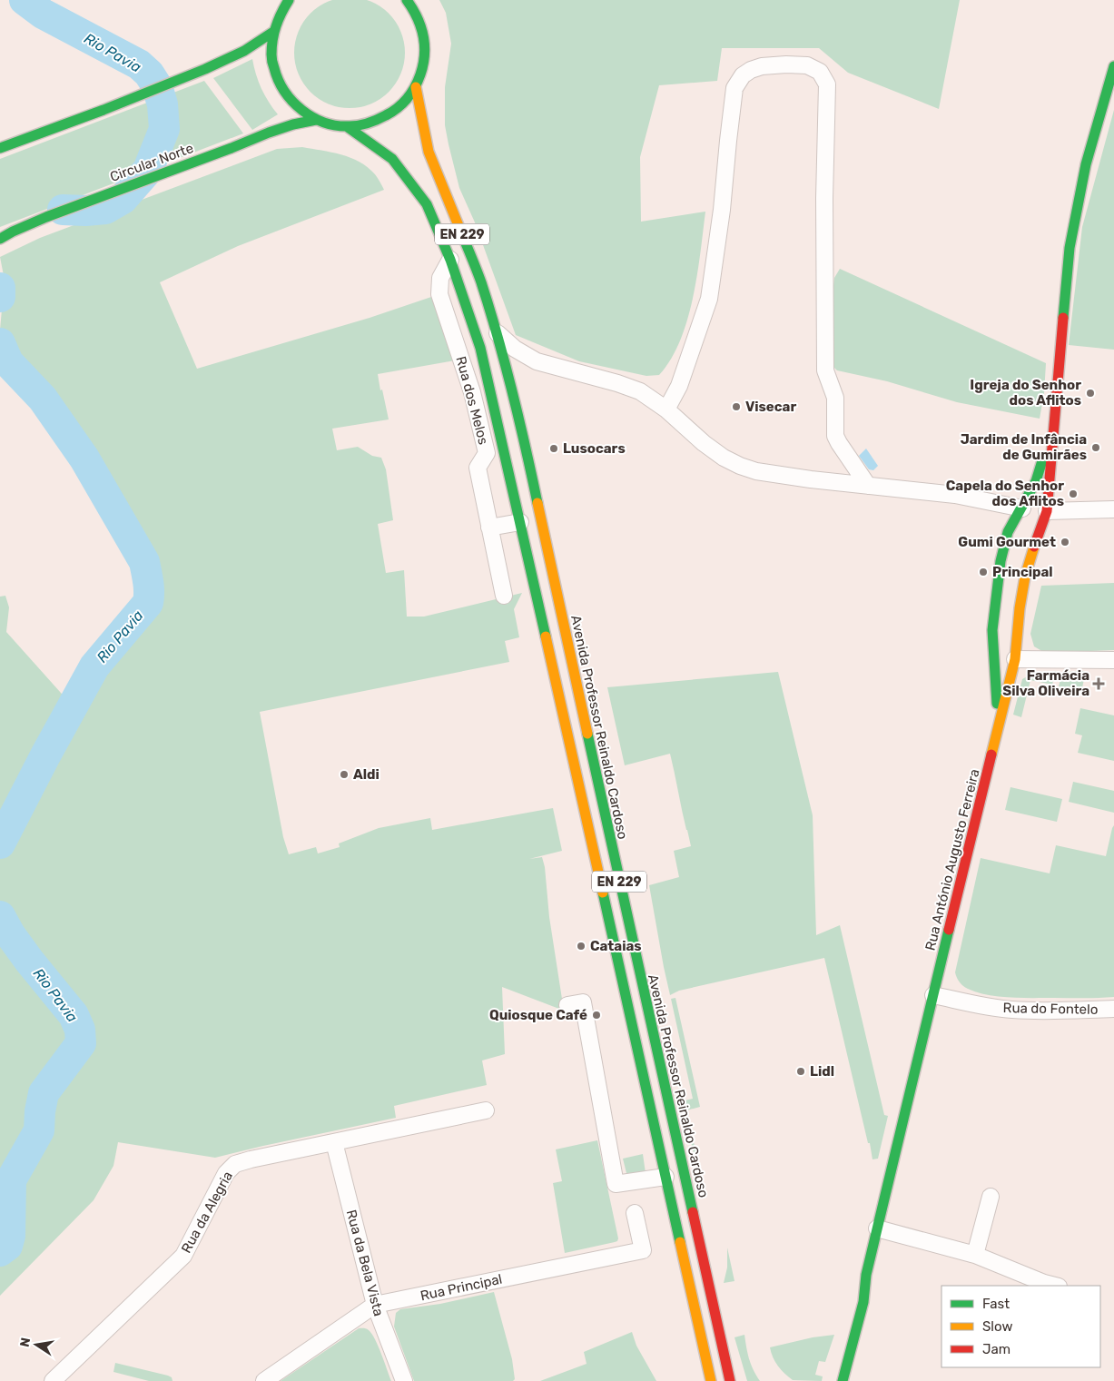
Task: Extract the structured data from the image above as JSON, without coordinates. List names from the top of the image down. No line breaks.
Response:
{"streets":{"main road":["Circular Norte","EN 229","Avenida Professor Reinaldo Cardoso","Rua António Augusto Ferreira"],"street":["Rua dos Melos","Rua do Fontelo","Rua da Alegria","Rua da Bela Vista","Rua Principal"]},"crossings":[["Circular Norte","EN 229"],["EN 229","Rua dos Melos"],["EN 229","Avenida Professor Reinaldo Cardoso"],["Rua António Augusto Ferreira","Rua do Fontelo"],["Rua da Alegria","Rua da Bela Vista"],["Rua da Bela Vista","Rua Principal"]],"water":["Rio Pavia"],"places":{"other":["Igreja do Senhor dos Aflitos","Visecar","Jardim de Infância de Gumirães","Lusocars","Capela do Senhor dos Aflitos","Gumi Gourmet","Principal","Aldi","Cataias","Quiosque Café","Lidl"],"health":["Farmácia Silva Oliveira"]},"legend":["Fast","Slow","Jam"],"north":"left"}
